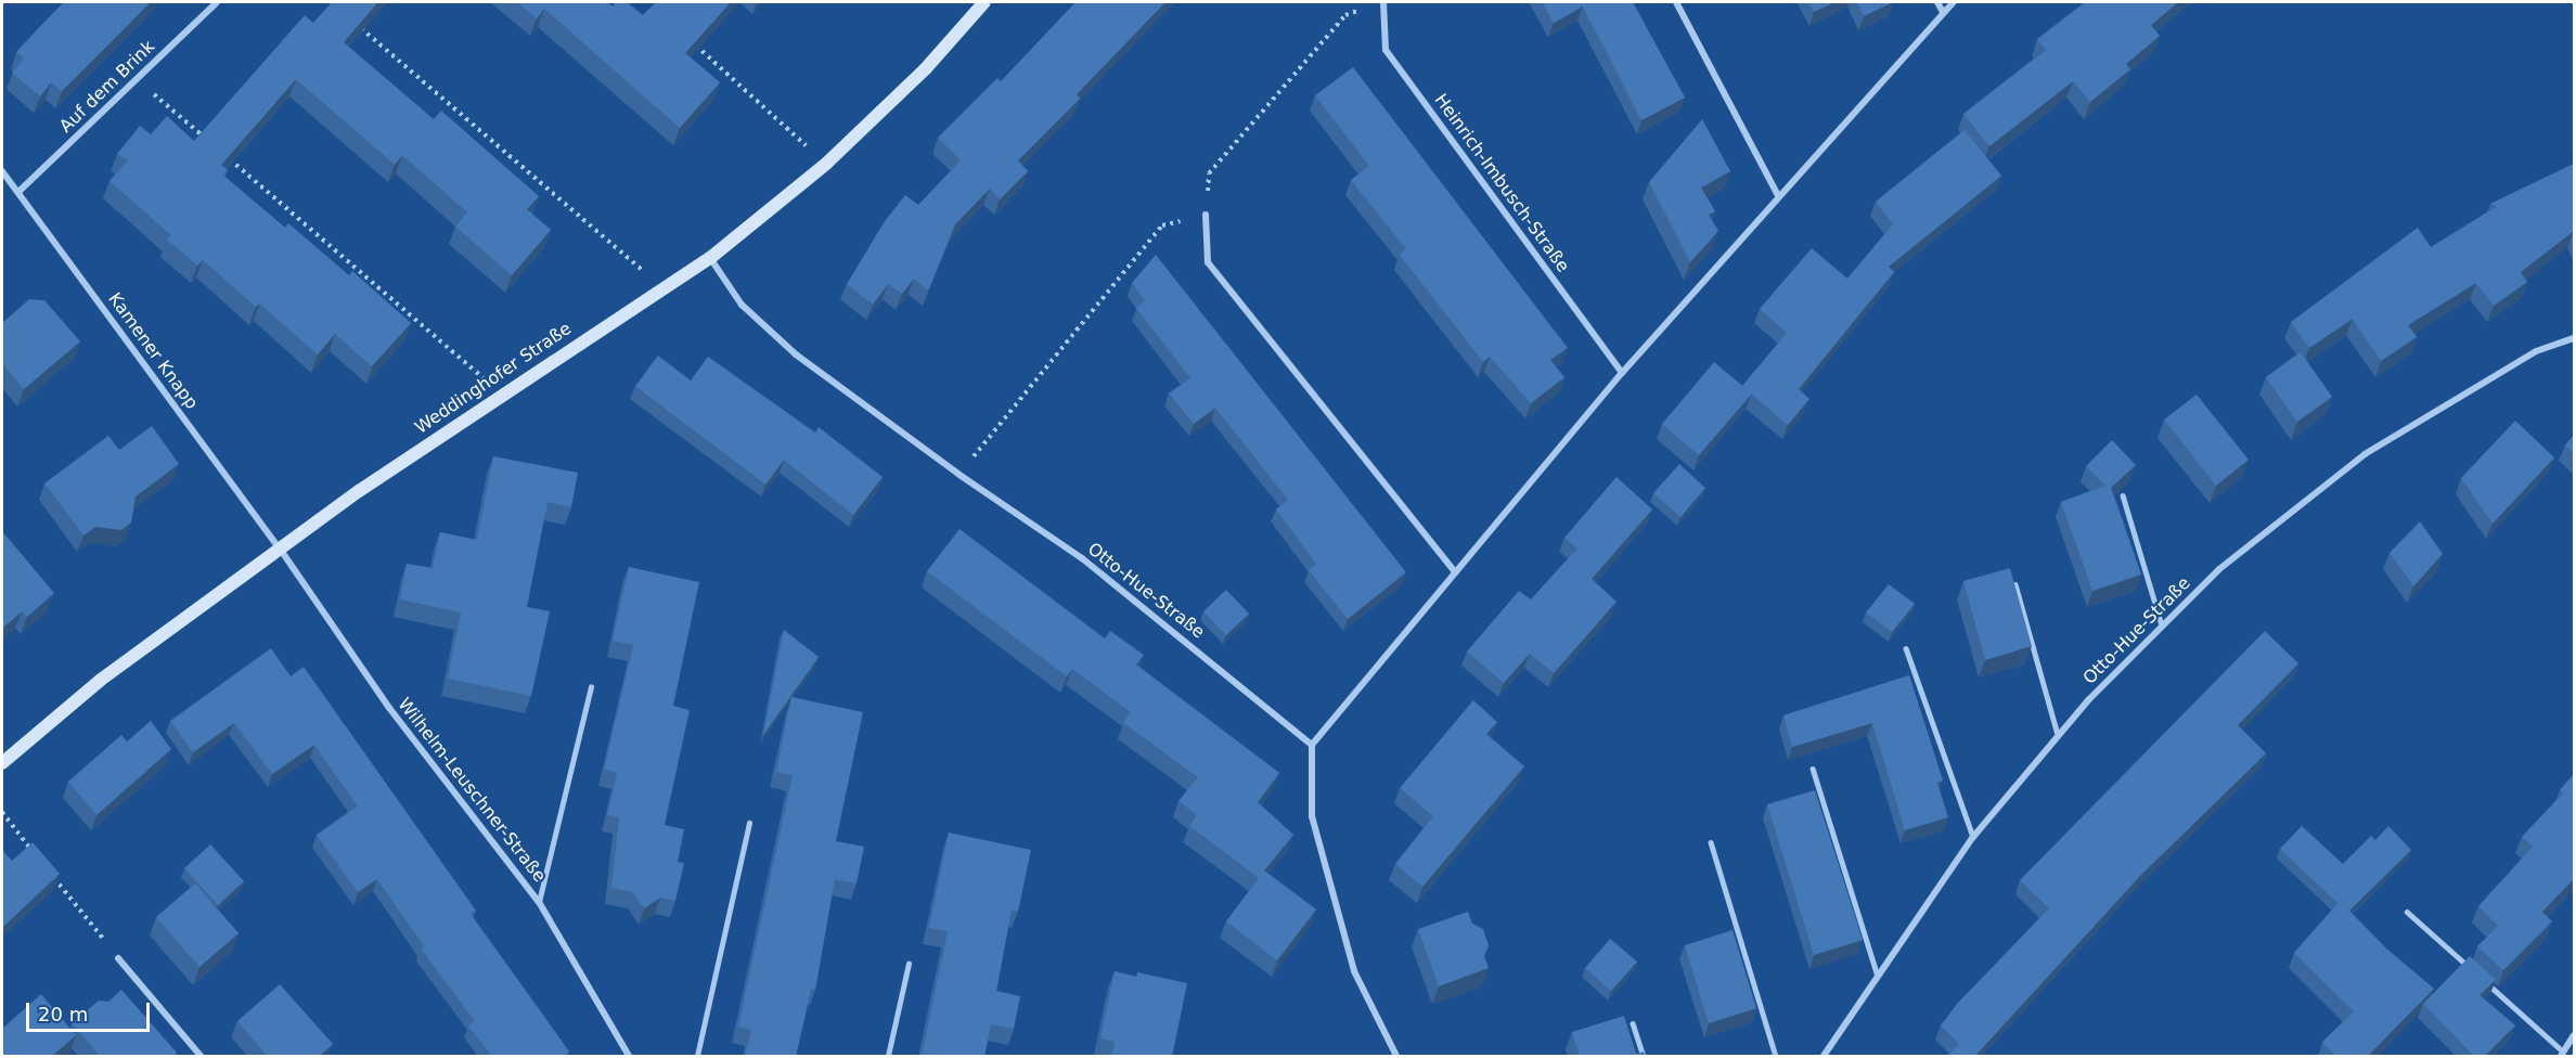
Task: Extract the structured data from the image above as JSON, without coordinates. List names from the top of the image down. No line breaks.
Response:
{"streets":{"street":["Auf dem Brink","Heinrich-Imbusch-Straße","Kamener Knapp","Weddinghofer Straße","Otto-Hue-Straße","Wilhelm-Leuschner-Straße"]},"crossings":[["Auf dem Brink","Kamener Knapp"],["Kamener Knapp","Weddinghofer Straße"],["Kamener Knapp","Wilhelm-Leuschner-Straße"],["Weddinghofer Straße","Otto-Hue-Straße"],["Weddinghofer Straße","Wilhelm-Leuschner-Straße"]],"scale_bar":"20 m"}
